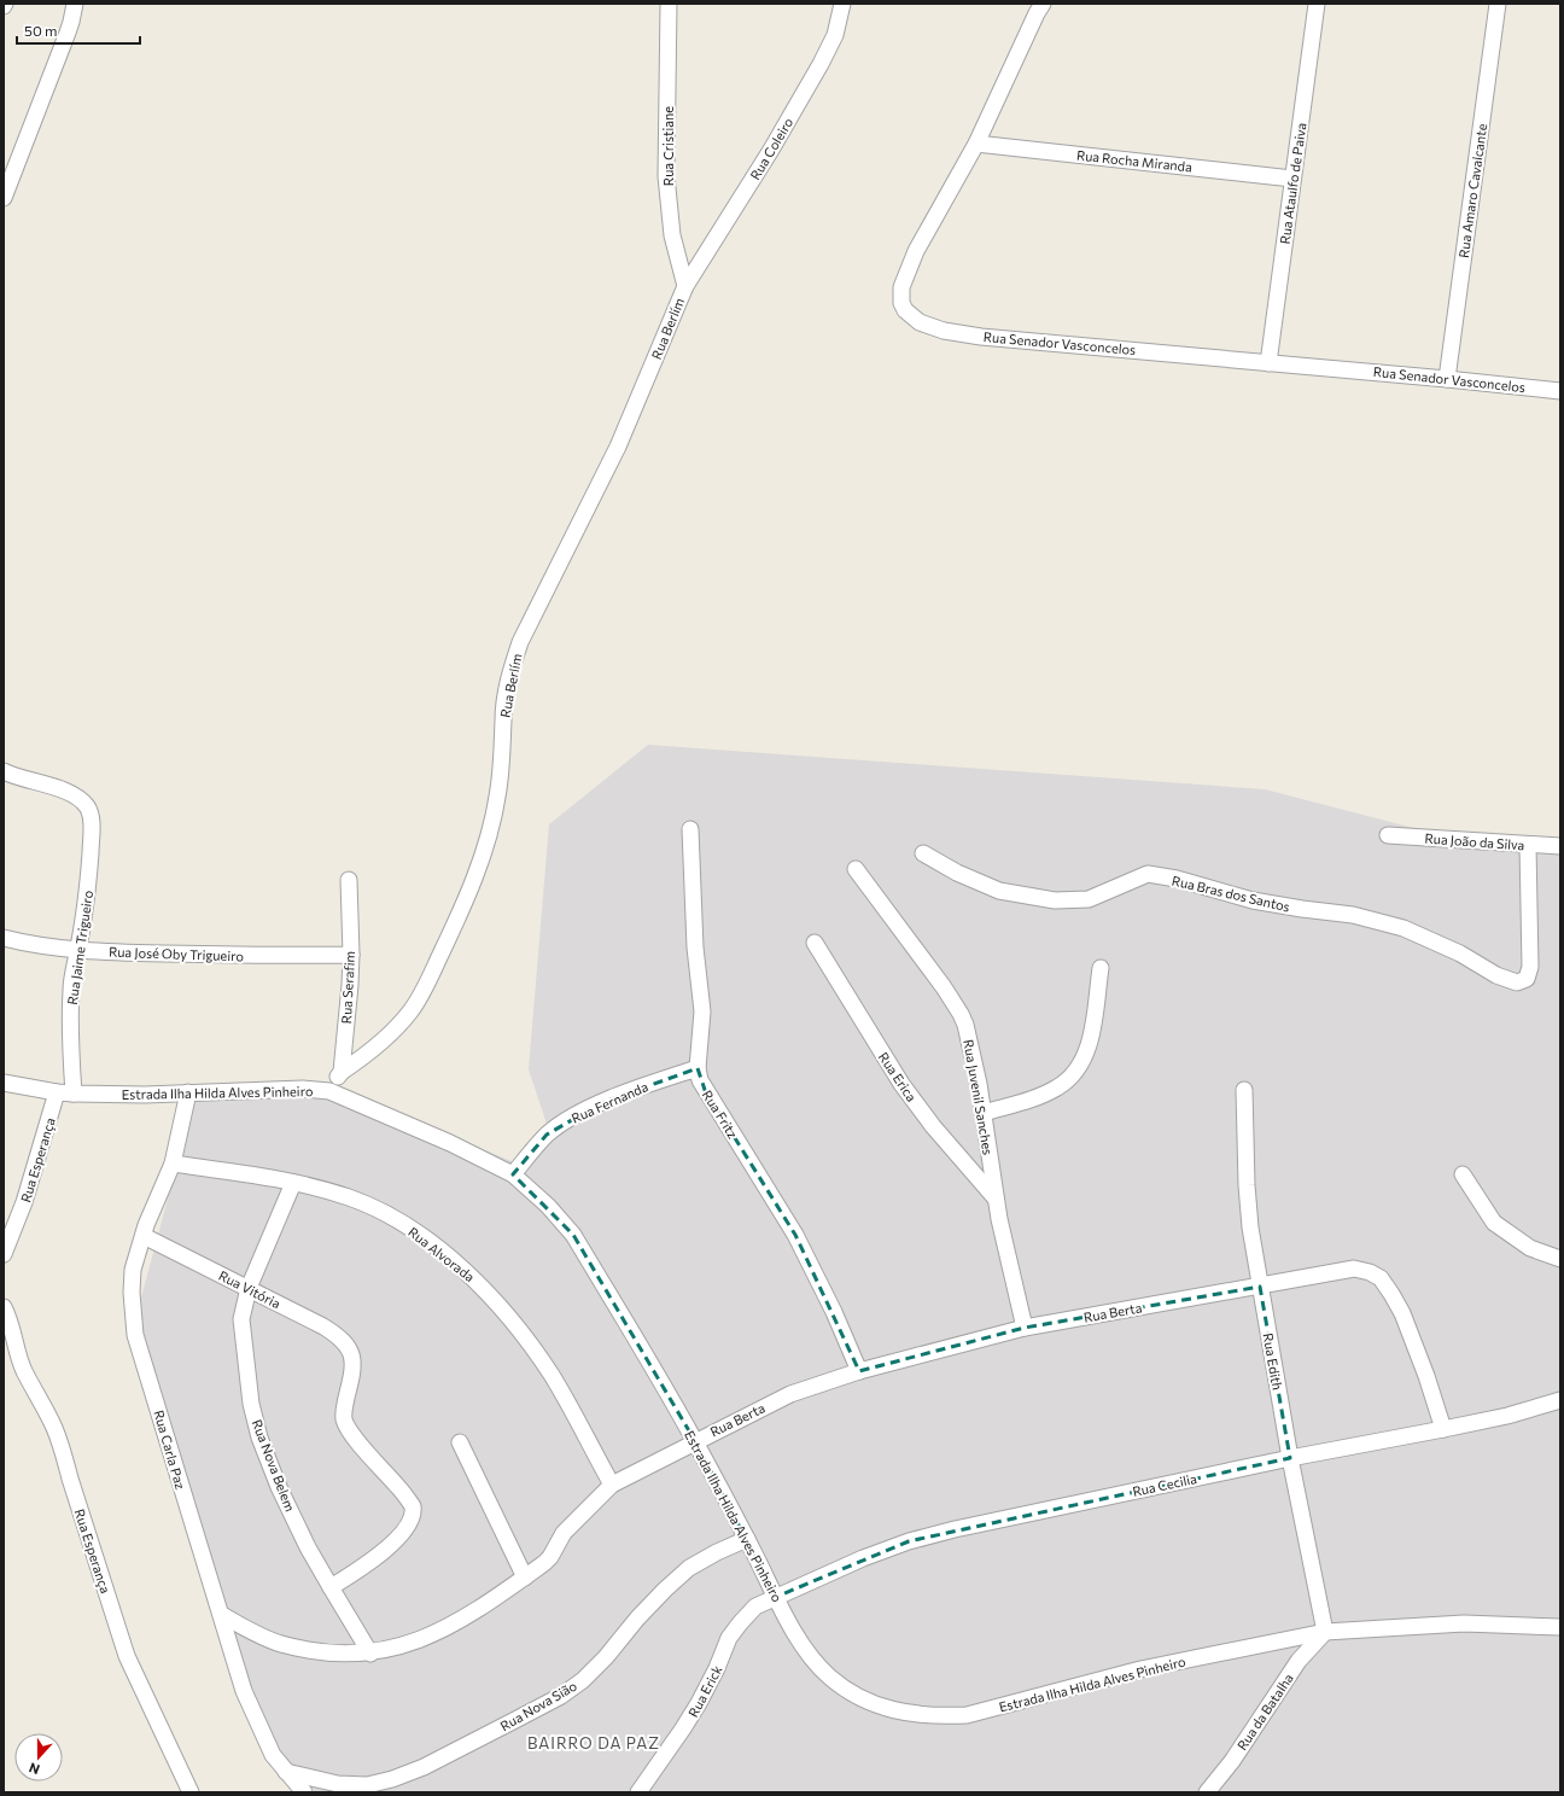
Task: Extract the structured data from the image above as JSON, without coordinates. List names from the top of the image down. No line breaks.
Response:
{"streets":{"street":["Rua Cristiane","Rua Coleiro","Rua Rocha Miranda","Rua Ataulfo de Paiva","Rua Amaro Cavalcante","Rua Berlím","Rua Senador Vasconcelos","Rua João da Silva","Rua Bras dos Santos","Rua Jaime Trigueiro","Rua José Oby Trigueiro","Rua Serafim","Rua Erica","Estrada Ilha Hilda Alves Pinheiro","Rua Juvenil Sanches","Rua Fernanda","Rua Fritz","Rua Esperança","Rua Alvorada","Rua Vitória","Rua Berta","Rua Edith","Rua Carla Paz","Rua Nova Belem","Rua Cecilia","Rua Erick","Rua Nova Sião","Rua da Batalha"]},"crossings":[["Rua Cristiane","Rua Coleiro"],["Rua Cristiane","Rua Berlím"],["Rua Coleiro","Rua Berlím"],["Rua Rocha Miranda","Rua Ataulfo de Paiva"],["Rua Rocha Miranda","Rua Senador Vasconcelos"],["Rua Ataulfo de Paiva","Rua Senador Vasconcelos"],["Rua Amaro Cavalcante","Rua Senador Vasconcelos"],["Rua Berlím","Rua Serafim"],["Rua João da Silva","Rua Bras dos Santos"],["Rua Jaime Trigueiro","Rua José Oby Trigueiro"],["Rua Jaime Trigueiro","Estrada Ilha Hilda Alves Pinheiro"],["Rua José Oby Trigueiro","Rua Serafim"],["Rua Serafim","Estrada Ilha Hilda Alves Pinheiro"],["Rua Erica","Rua Juvenil Sanches"],["Estrada Ilha Hilda Alves Pinheiro","Rua Fernanda"],["Estrada Ilha Hilda Alves Pinheiro","Rua Esperança"],["Estrada Ilha Hilda Alves Pinheiro","Rua Berta"],["Estrada Ilha Hilda Alves Pinheiro","Rua Edith"],["Estrada Ilha Hilda Alves Pinheiro","Rua Carla Paz"],["Estrada Ilha Hilda Alves Pinheiro","Rua Cecilia"],["Estrada Ilha Hilda Alves Pinheiro","Rua Erick"],["Estrada Ilha Hilda Alves Pinheiro","Rua Nova Sião"],["Estrada Ilha Hilda Alves Pinheiro","Rua da Batalha"],["Rua Juvenil Sanches","Rua Berta"],["Rua Fernanda","Rua Fritz"],["Rua Fritz","Rua Berta"],["Rua Alvorada","Rua Berta"],["Rua Alvorada","Rua Carla Paz"],["Rua Alvorada","Rua Nova Belem"],["Rua Vitória","Rua Carla Paz"],["Rua Vitória","Rua Nova Belem"],["Rua Berta","Rua Edith"],["Rua Berta","Rua Carla Paz"],["Rua Berta","Rua Nova Belem"],["Rua Berta","Rua Cecilia"],["Rua Edith","Rua Cecilia"],["Rua Edith","Rua da Batalha"],["Rua Carla Paz","Rua Nova Sião"],["Rua Cecilia","Rua Erick"]],"districts":["BAIRRO DA PAZ"],"scale_bar":"50 m","north":"bottom"}
